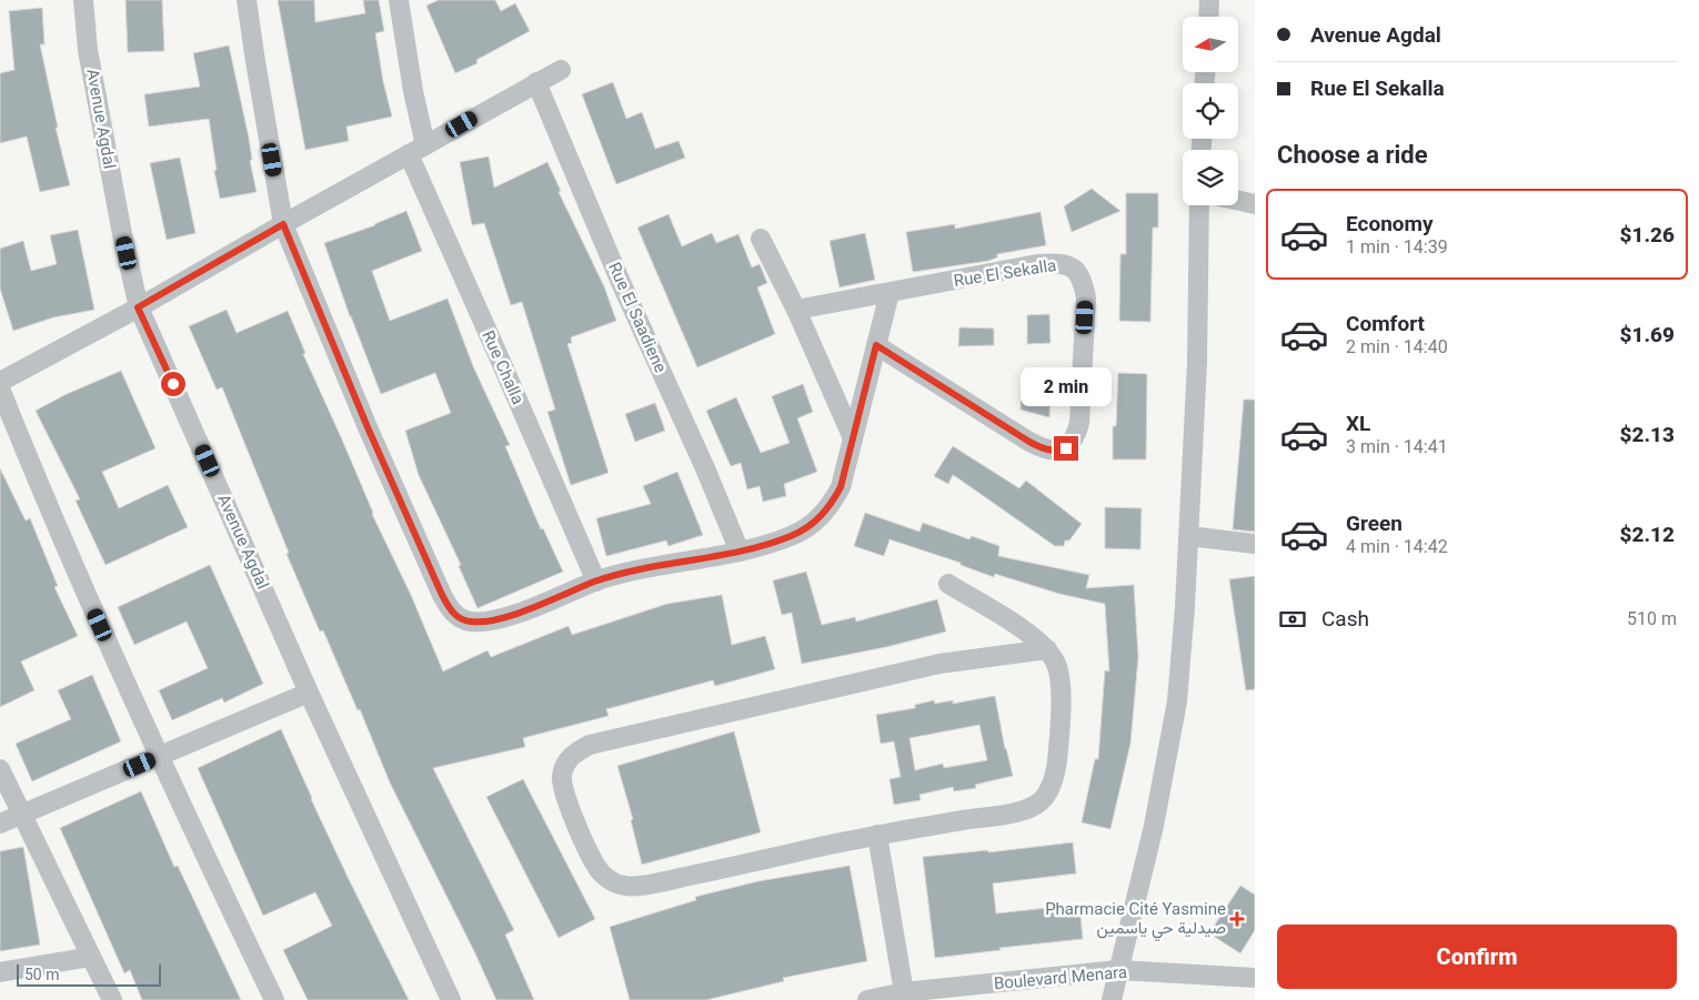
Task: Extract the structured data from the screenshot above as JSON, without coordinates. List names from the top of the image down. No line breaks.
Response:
{"streets":{"street":["Avenue Agdal","Rue El Sekalla","Rue El Saadiene","Rue Challa","Boulevard Menara"]},"places":{"health":["Pharmacie Cité Yasmine صيدلية حي ياسمين"]},"scale_bar":"50 m","north":"left","page":{"banner":["Avenue Agdal","Rue El Sekalla"],"heading":"Choose a ride","list":[{"name":"Economy","note":"1 min · 14:39","value":"$1.26"},{"name":"Comfort","note":"2 min · 14:40","value":"$1.69"},{"name":"XL","note":"3 min · 14:41","value":"$2.13"},{"name":"Green","note":"4 min · 14:42","value":"$2.12"}],"bubble":"2 min","pay":["Cash","510 m"],"buttons":"Confirm","scale":"50 m"}}
